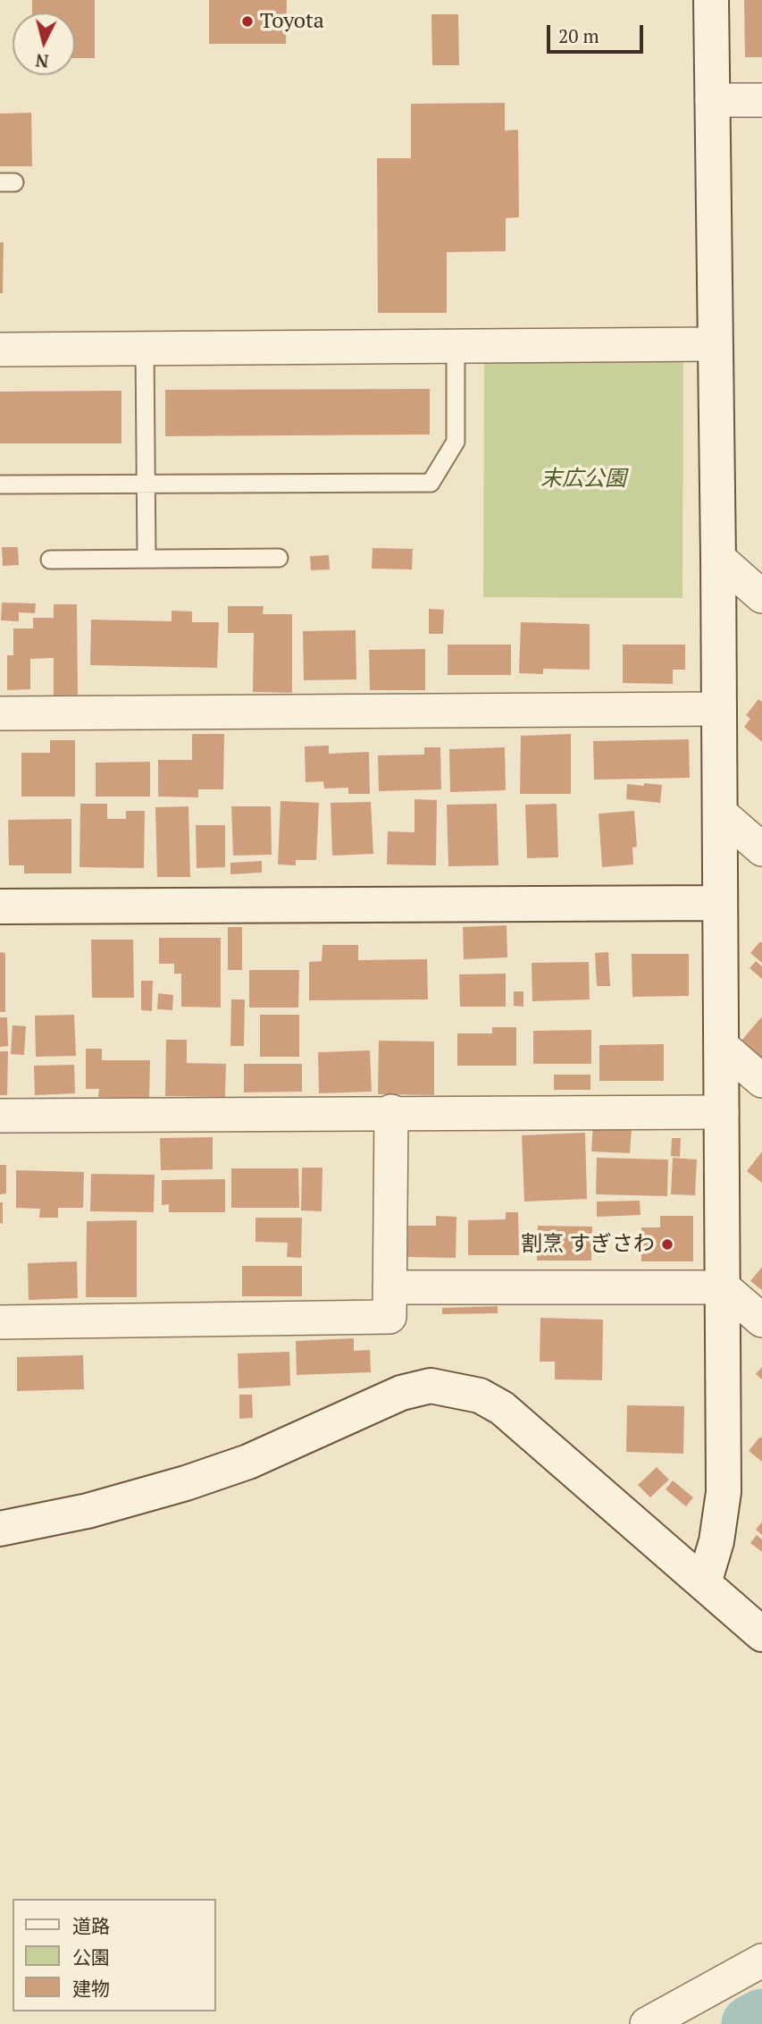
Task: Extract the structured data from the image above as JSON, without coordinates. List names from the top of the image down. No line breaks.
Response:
{"parks":["末広公園"],"places":["Toyota","割烹 すぎさわ"],"legend":["道路","公園","建物"],"scale_bar":"20 m","north":"bottom"}
